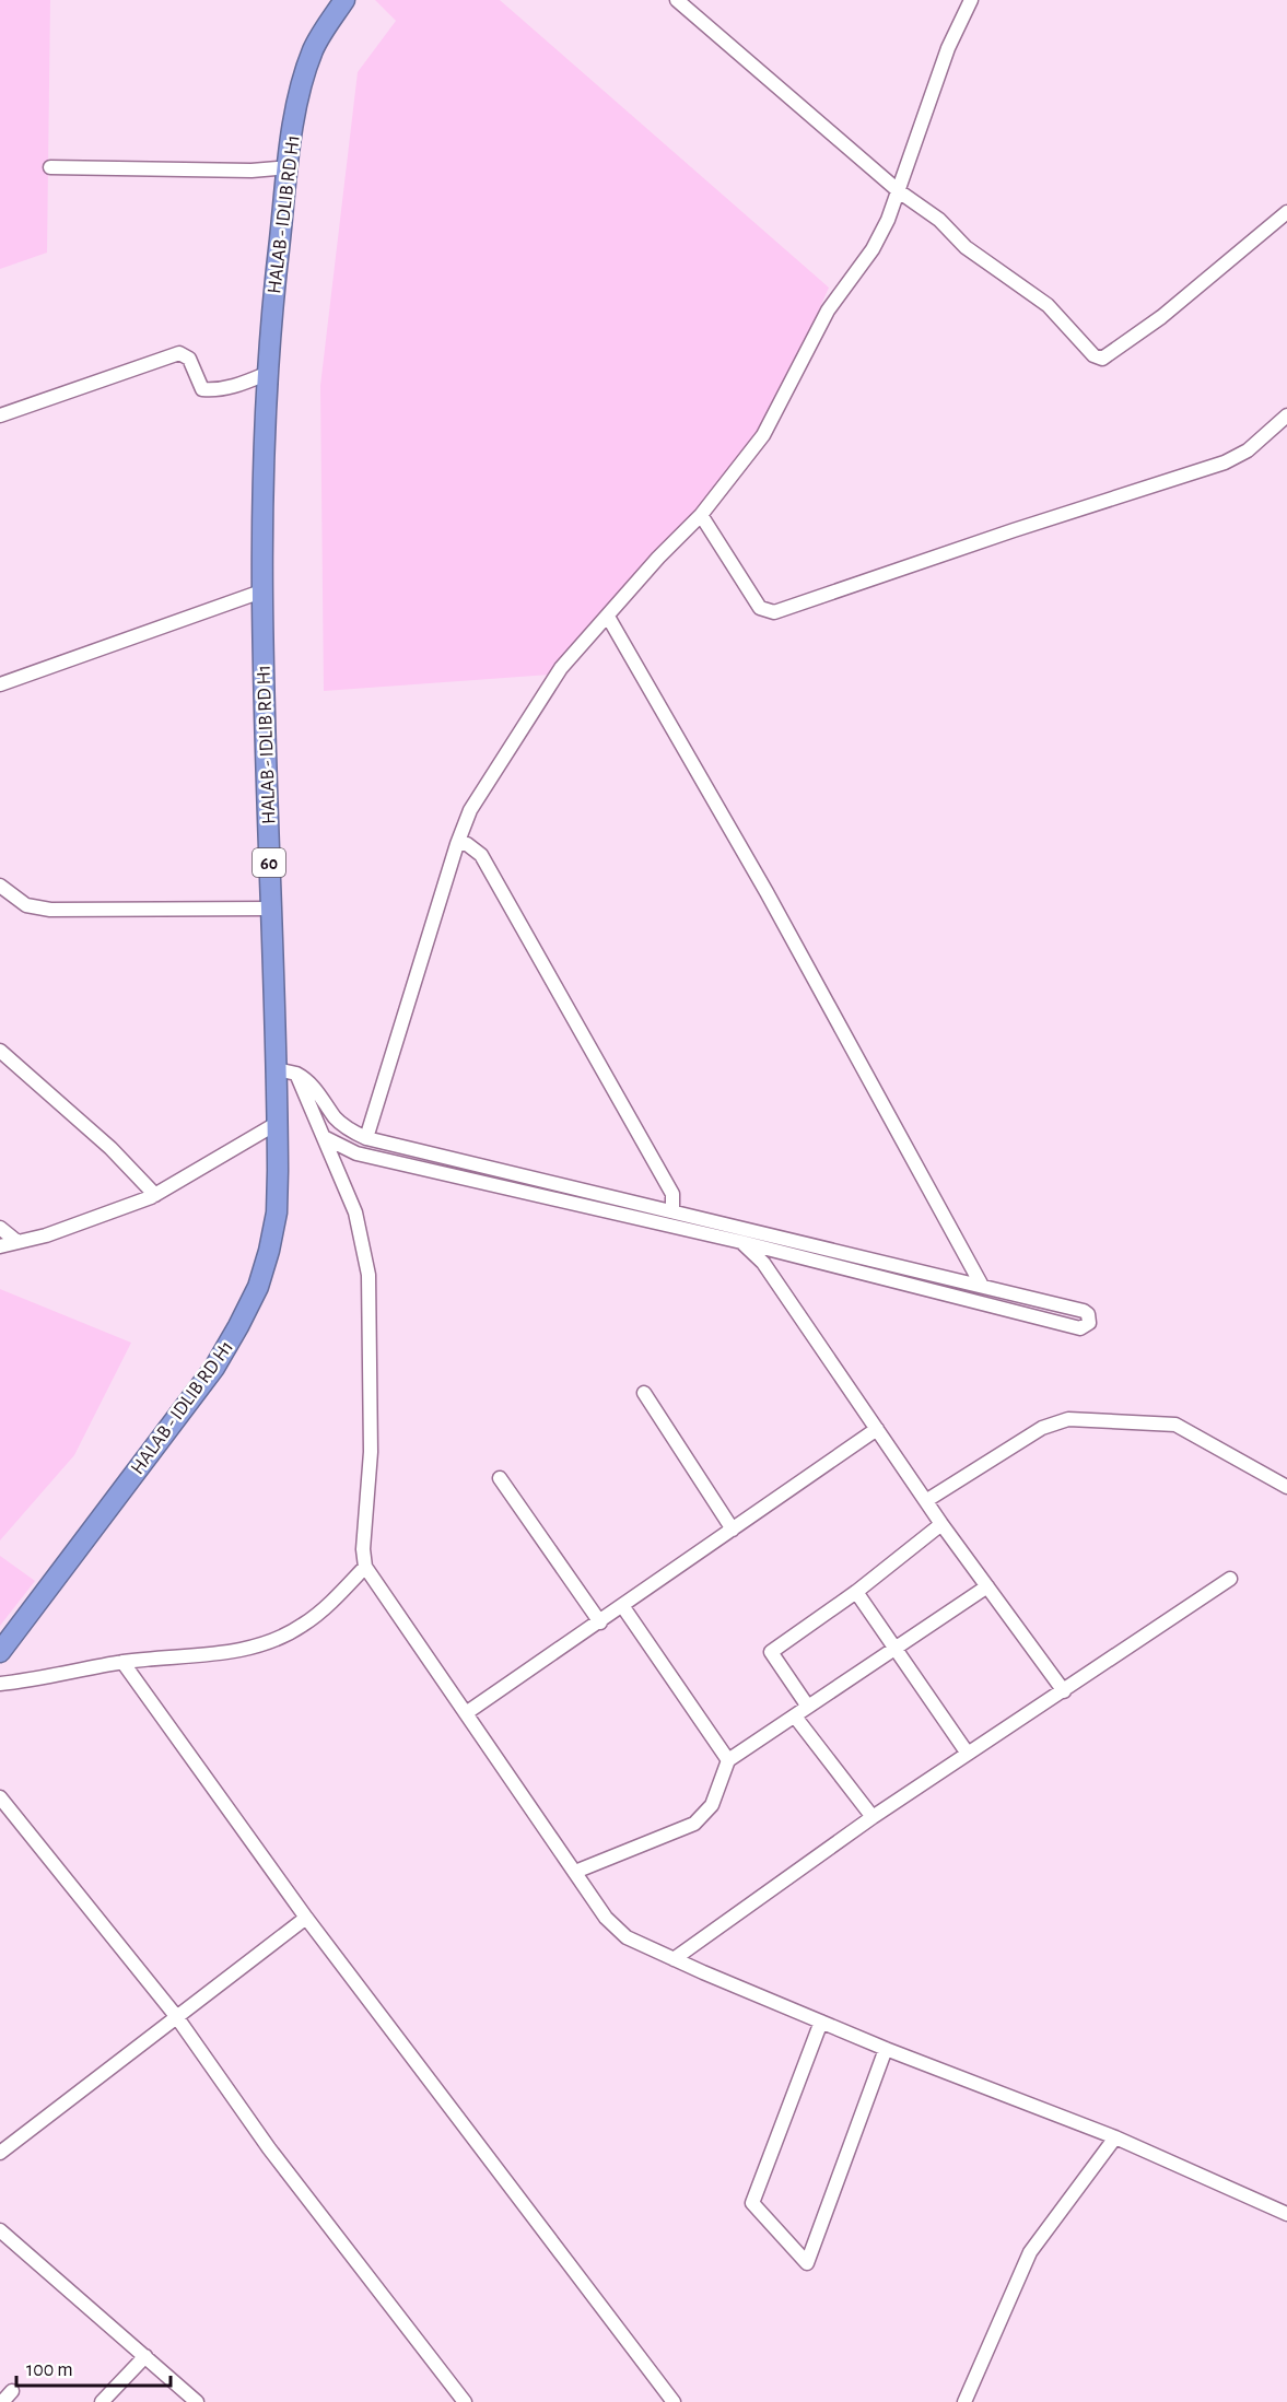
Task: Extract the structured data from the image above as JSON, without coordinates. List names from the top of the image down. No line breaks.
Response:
{"streets":{"highway":["HALAB - IDLIB RD H1","60"]},"scale_bar":"100 m"}
